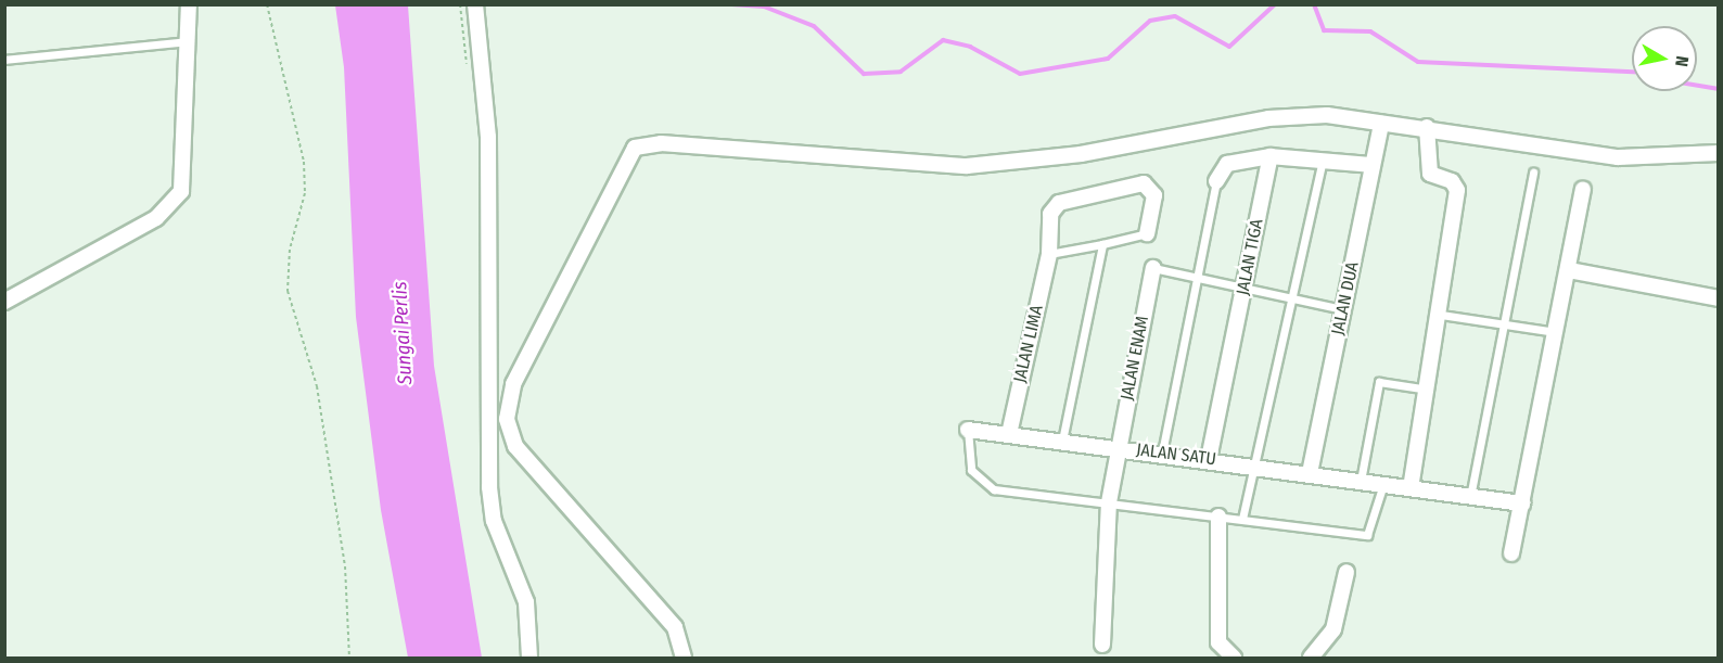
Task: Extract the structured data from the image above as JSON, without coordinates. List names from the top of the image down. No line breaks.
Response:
{"streets":{"street":["JALAN TIGA","JALAN DUA","JALAN LIMA","JALAN ENAM","JALAN SATU"]},"crossings":[["JALAN TIGA","JALAN SATU"],["JALAN DUA","JALAN SATU"],["JALAN LIMA","JALAN SATU"],["JALAN ENAM","JALAN SATU"]],"water":["Sungai Perlis"],"north":"right"}
